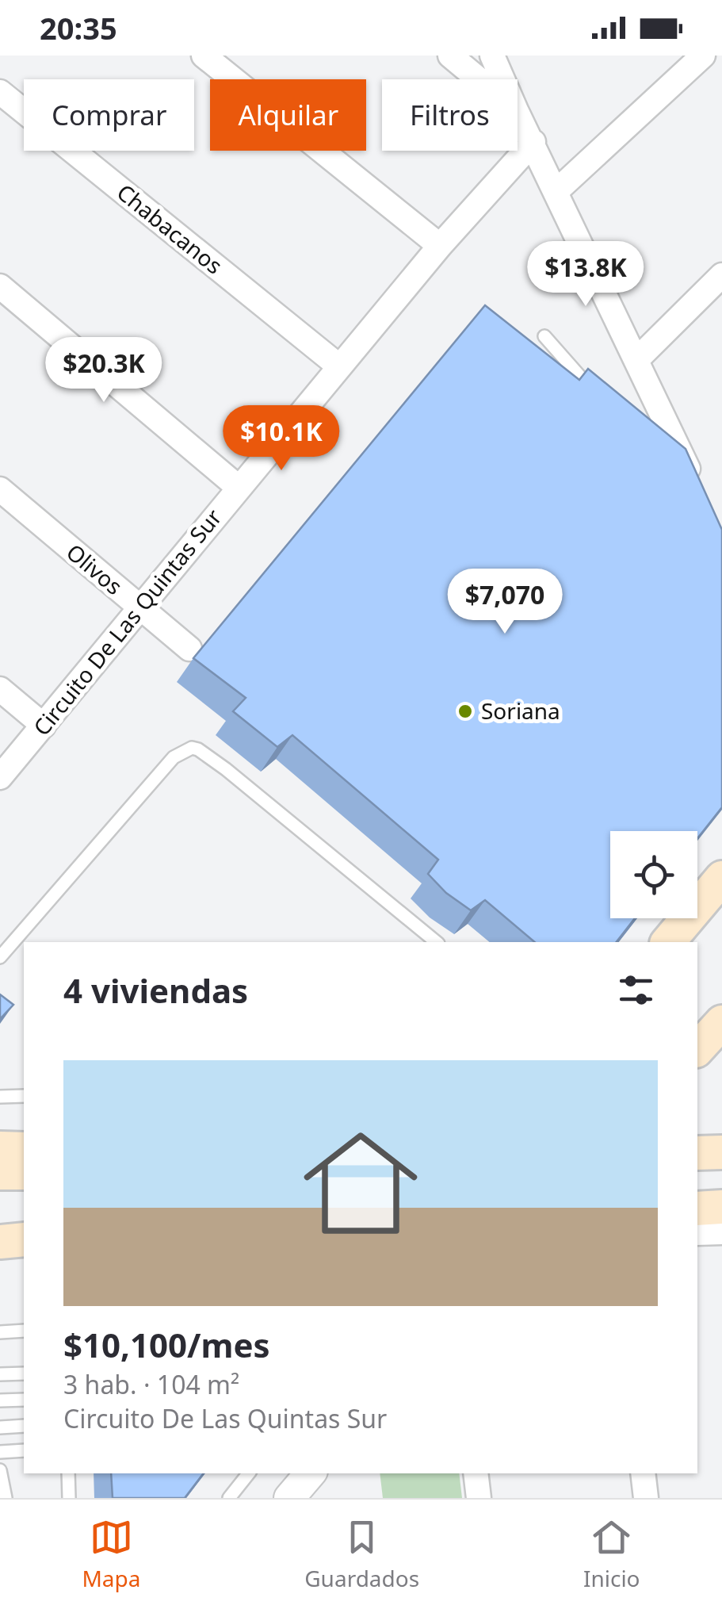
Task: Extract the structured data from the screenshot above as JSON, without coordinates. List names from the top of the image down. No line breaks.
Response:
{"streets":{"street":["Chabacanos","Olivos","Circuito De Las Quintas Sur"]},"crossings":[["Chabacanos","Circuito De Las Quintas Sur"],["Olivos","Circuito De Las Quintas Sur"]],"places":["Soriana"],"page":{"status":"20:35","chip":["Comprar","Alquilar","Filtros"],"price":["$13.8K","$20.3K","$10.1K","$7,070"],"heading":"4 viviendas","list":[{"name":"$10,100/mes","note":"3 hab. · 104 m² · Circuito De Las Quintas Sur"}],"tabs":["Mapa","Guardados","Inicio"]}}
